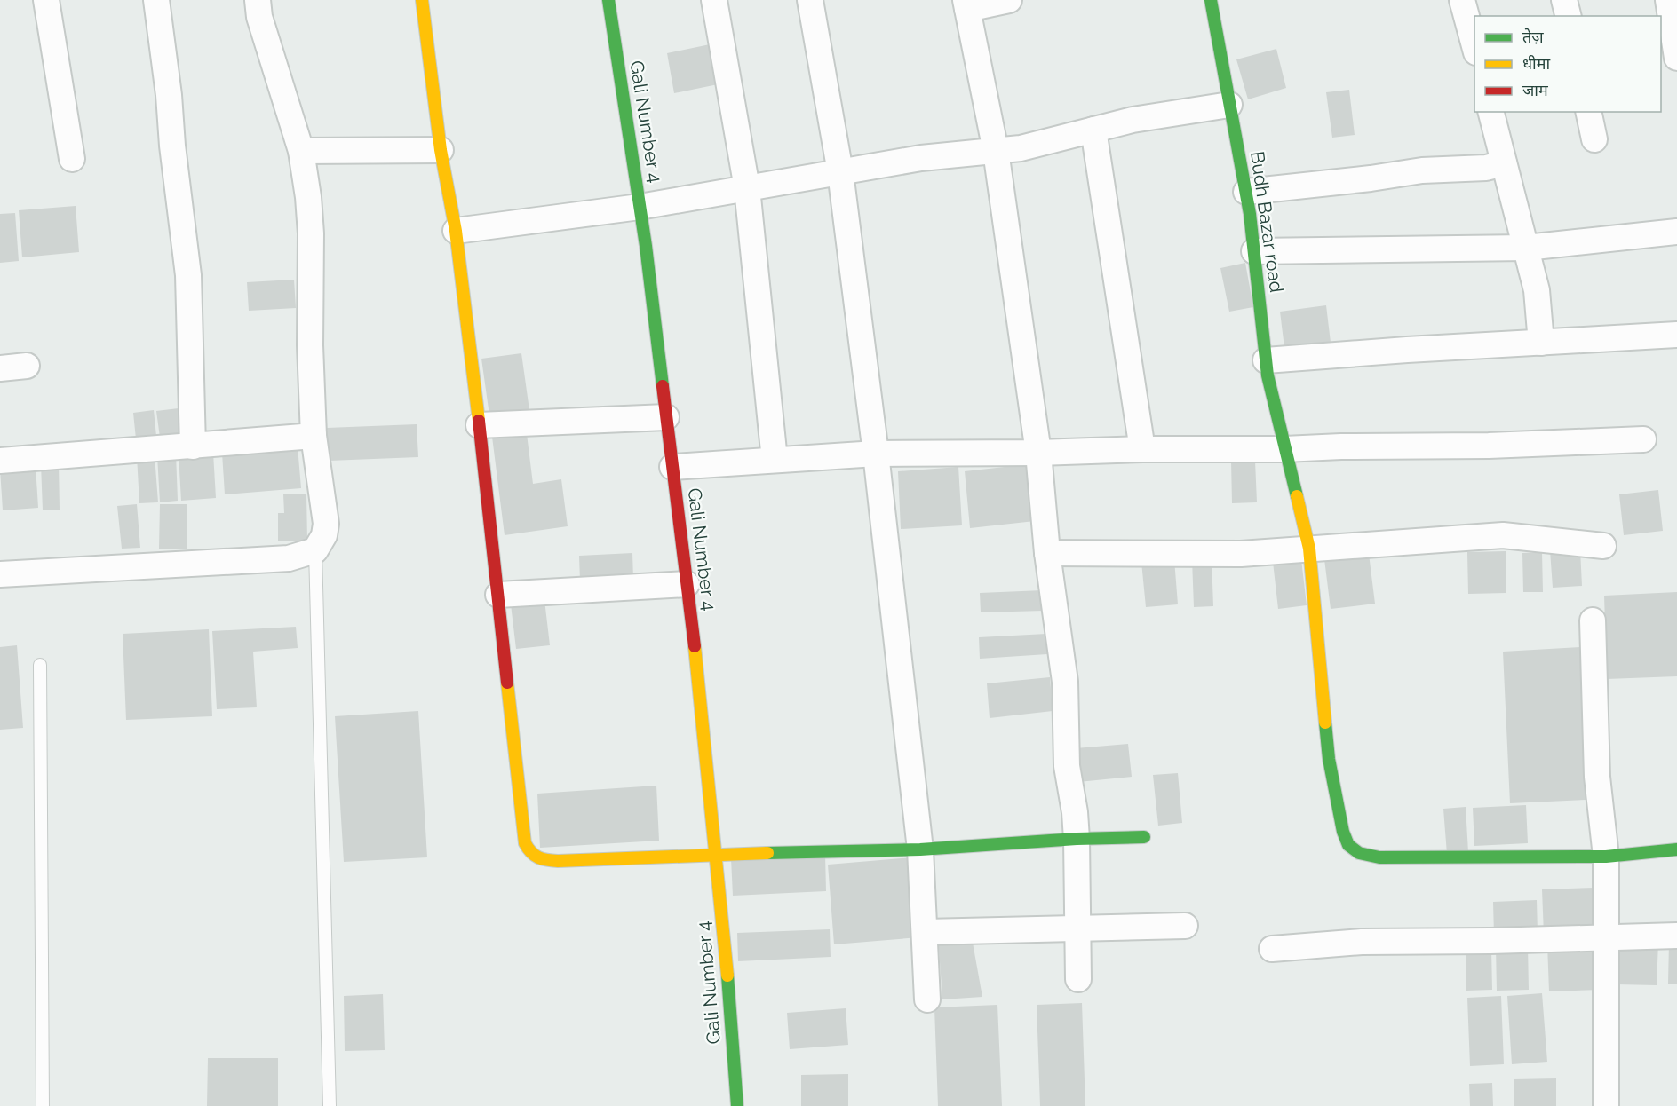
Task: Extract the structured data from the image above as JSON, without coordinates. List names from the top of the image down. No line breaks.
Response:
{"streets":{"street":["Gali Number 4","Budh Bazar road"]},"legend":["तेज़","धीमा","जाम"]}
